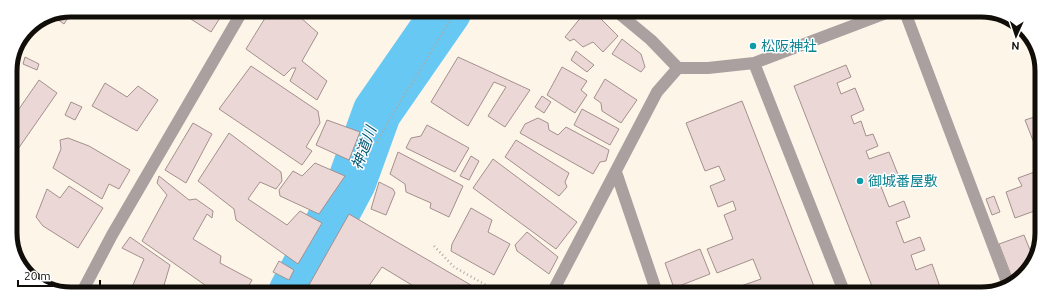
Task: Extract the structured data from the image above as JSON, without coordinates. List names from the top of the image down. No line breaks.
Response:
{"water":["神道川"],"places":["松阪神社","御城番屋敷"],"scale_bar":"20 m","north":"bottom"}
